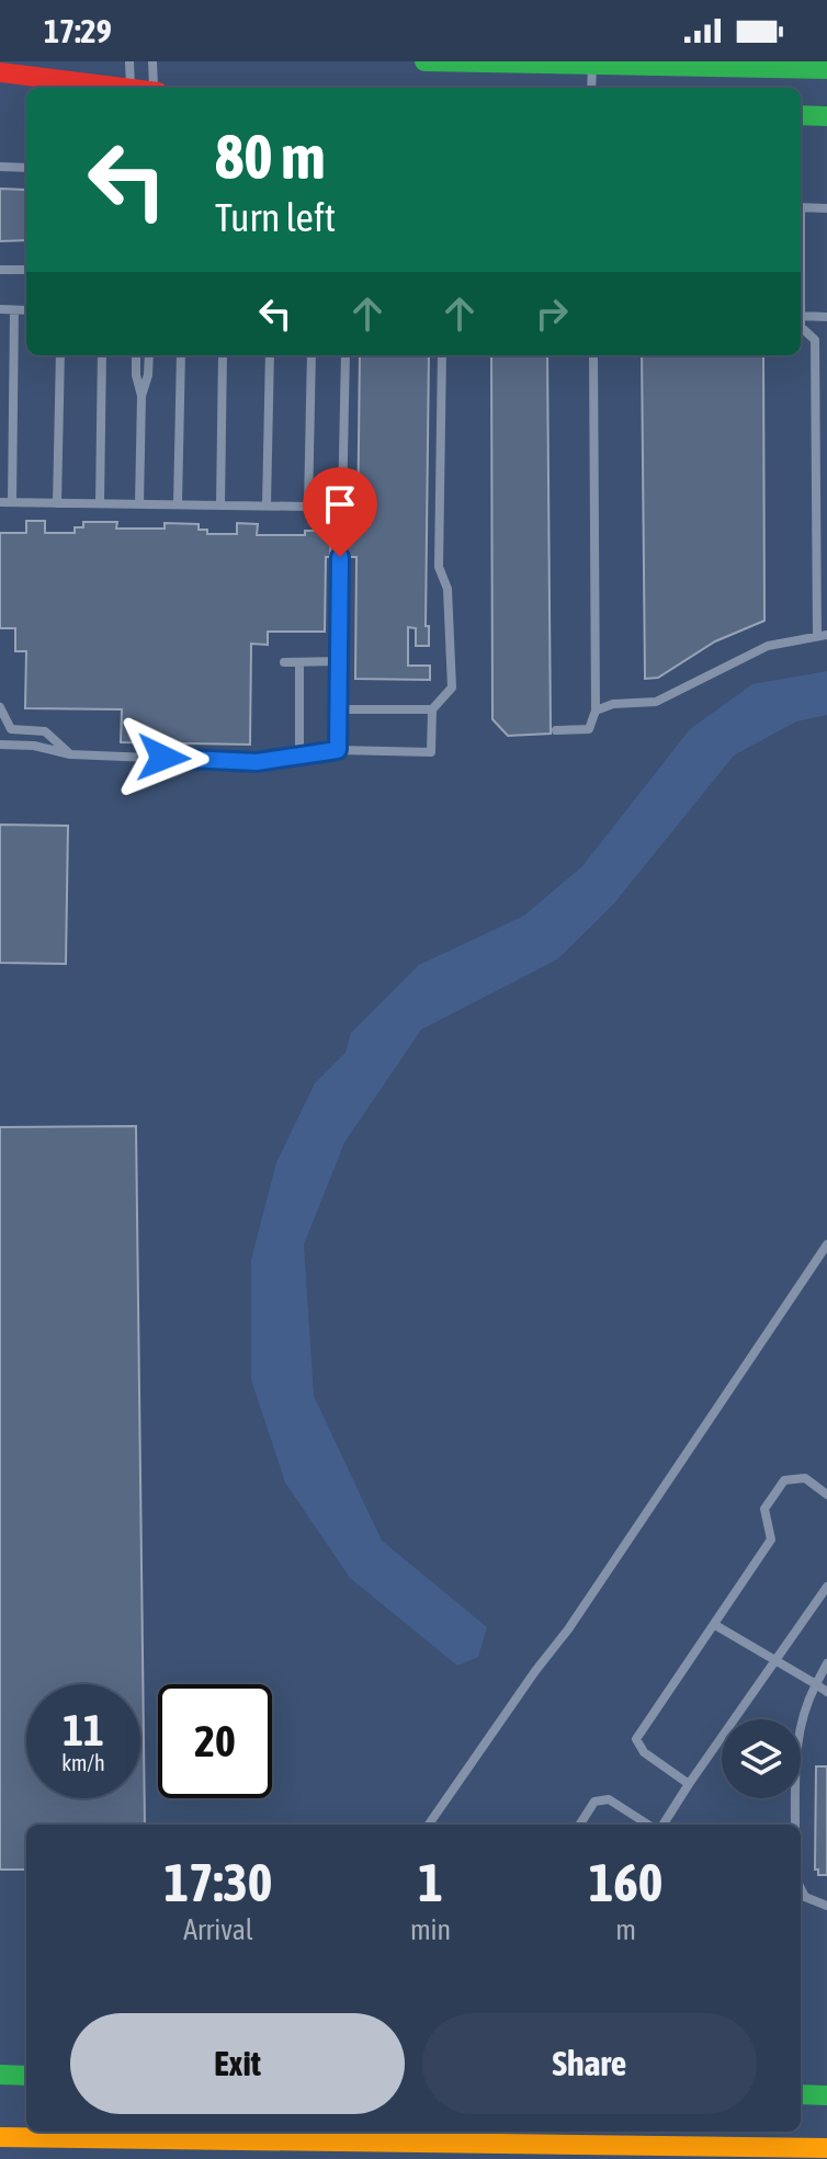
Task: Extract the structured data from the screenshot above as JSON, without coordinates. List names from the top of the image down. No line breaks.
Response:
{"page":{"status":"17:29","turn":["80 m","Turn left"],"speed":"11 km/h","limit":"20","eta":["17:30","Arrival","1","min","160","m"],"buttons":["Exit","Share"]}}
